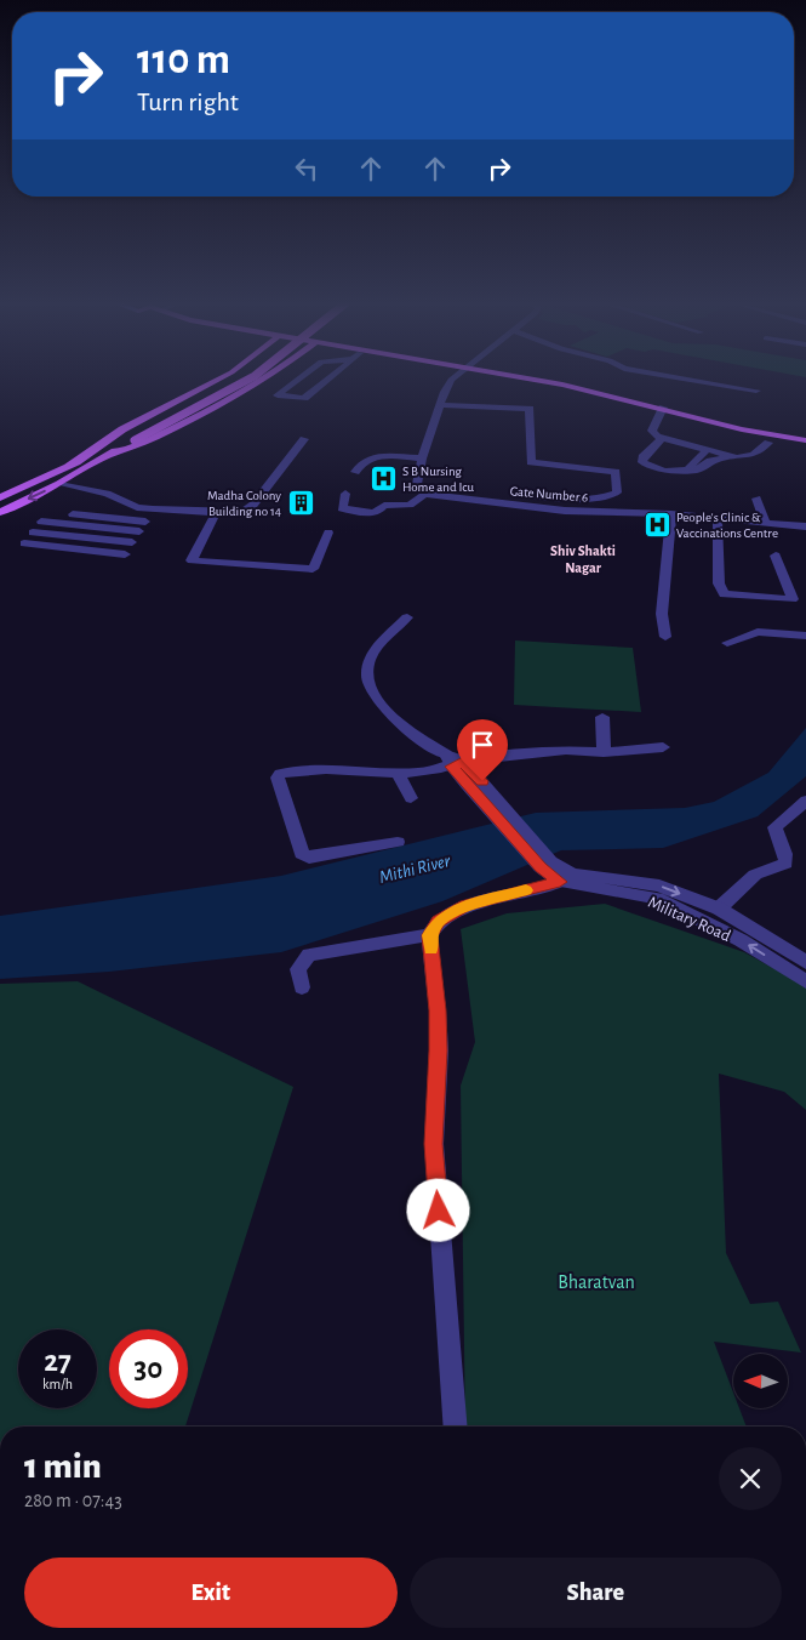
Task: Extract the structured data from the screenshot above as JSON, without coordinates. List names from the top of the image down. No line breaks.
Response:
{"streets":{"street":["Gate Number 6","Military Road"]},"districts":["Shiv Shakti Nagar"],"water":["Mithi River"],"parks":["Bharatvan"],"places":{"hospital":["S B Nursing Home and Icu","People's Clinic & Vaccinations Centre"],"building":["Madha Colony Building no 14"]},"north":"left","page":{"turn":["110 m","Turn right"],"speed":"27 km/h","limit":"30","heading":["1 min","280 m · 07:43"],"buttons":["Exit","Share"]}}
